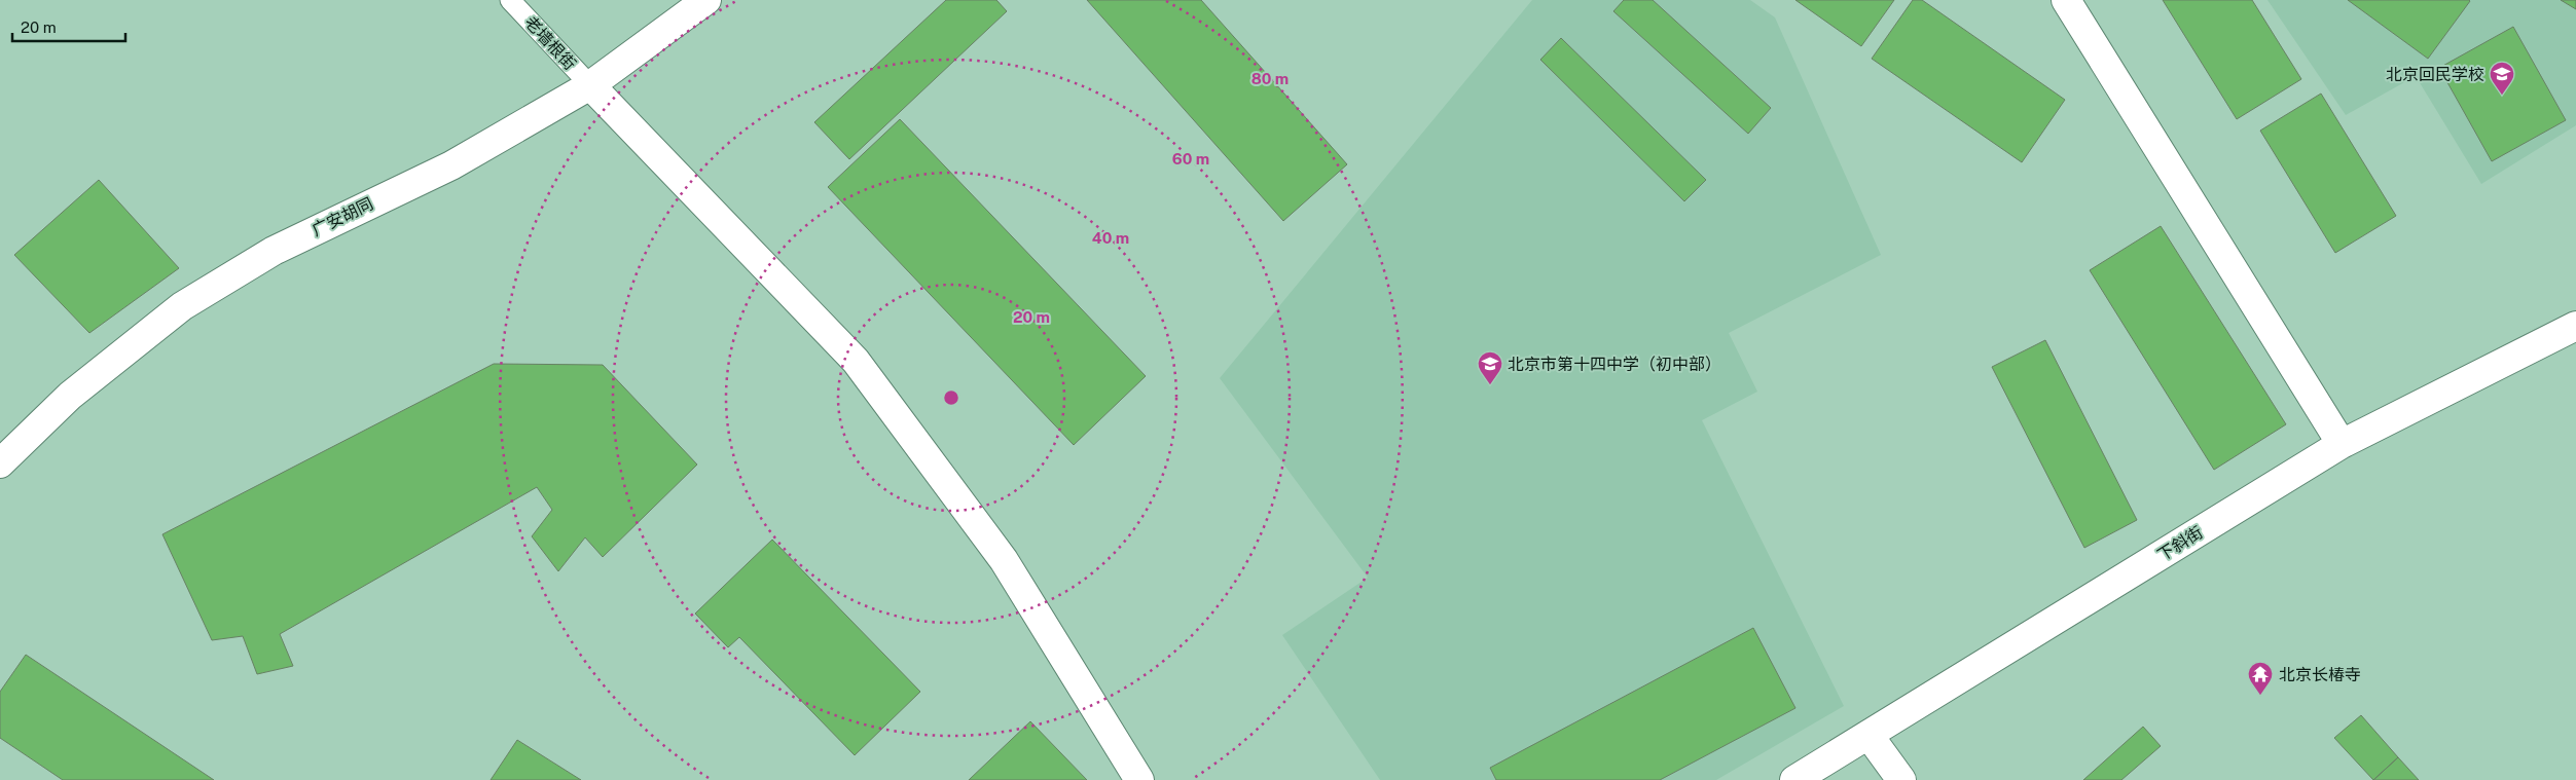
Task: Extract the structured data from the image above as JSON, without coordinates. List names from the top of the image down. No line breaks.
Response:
{"streets":{"street":["广安胡同","下斜街"],"lane":["老墙根街"]},"crossings":[["老墙根街","广安胡同"]],"places":{"school or university":["北京回民学校","北京市第十四中学（初中部）"],"temple":["北京长椿寺"]},"scale_bar":"20 m","rings":["80 m","60 m","40 m","20 m"]}
